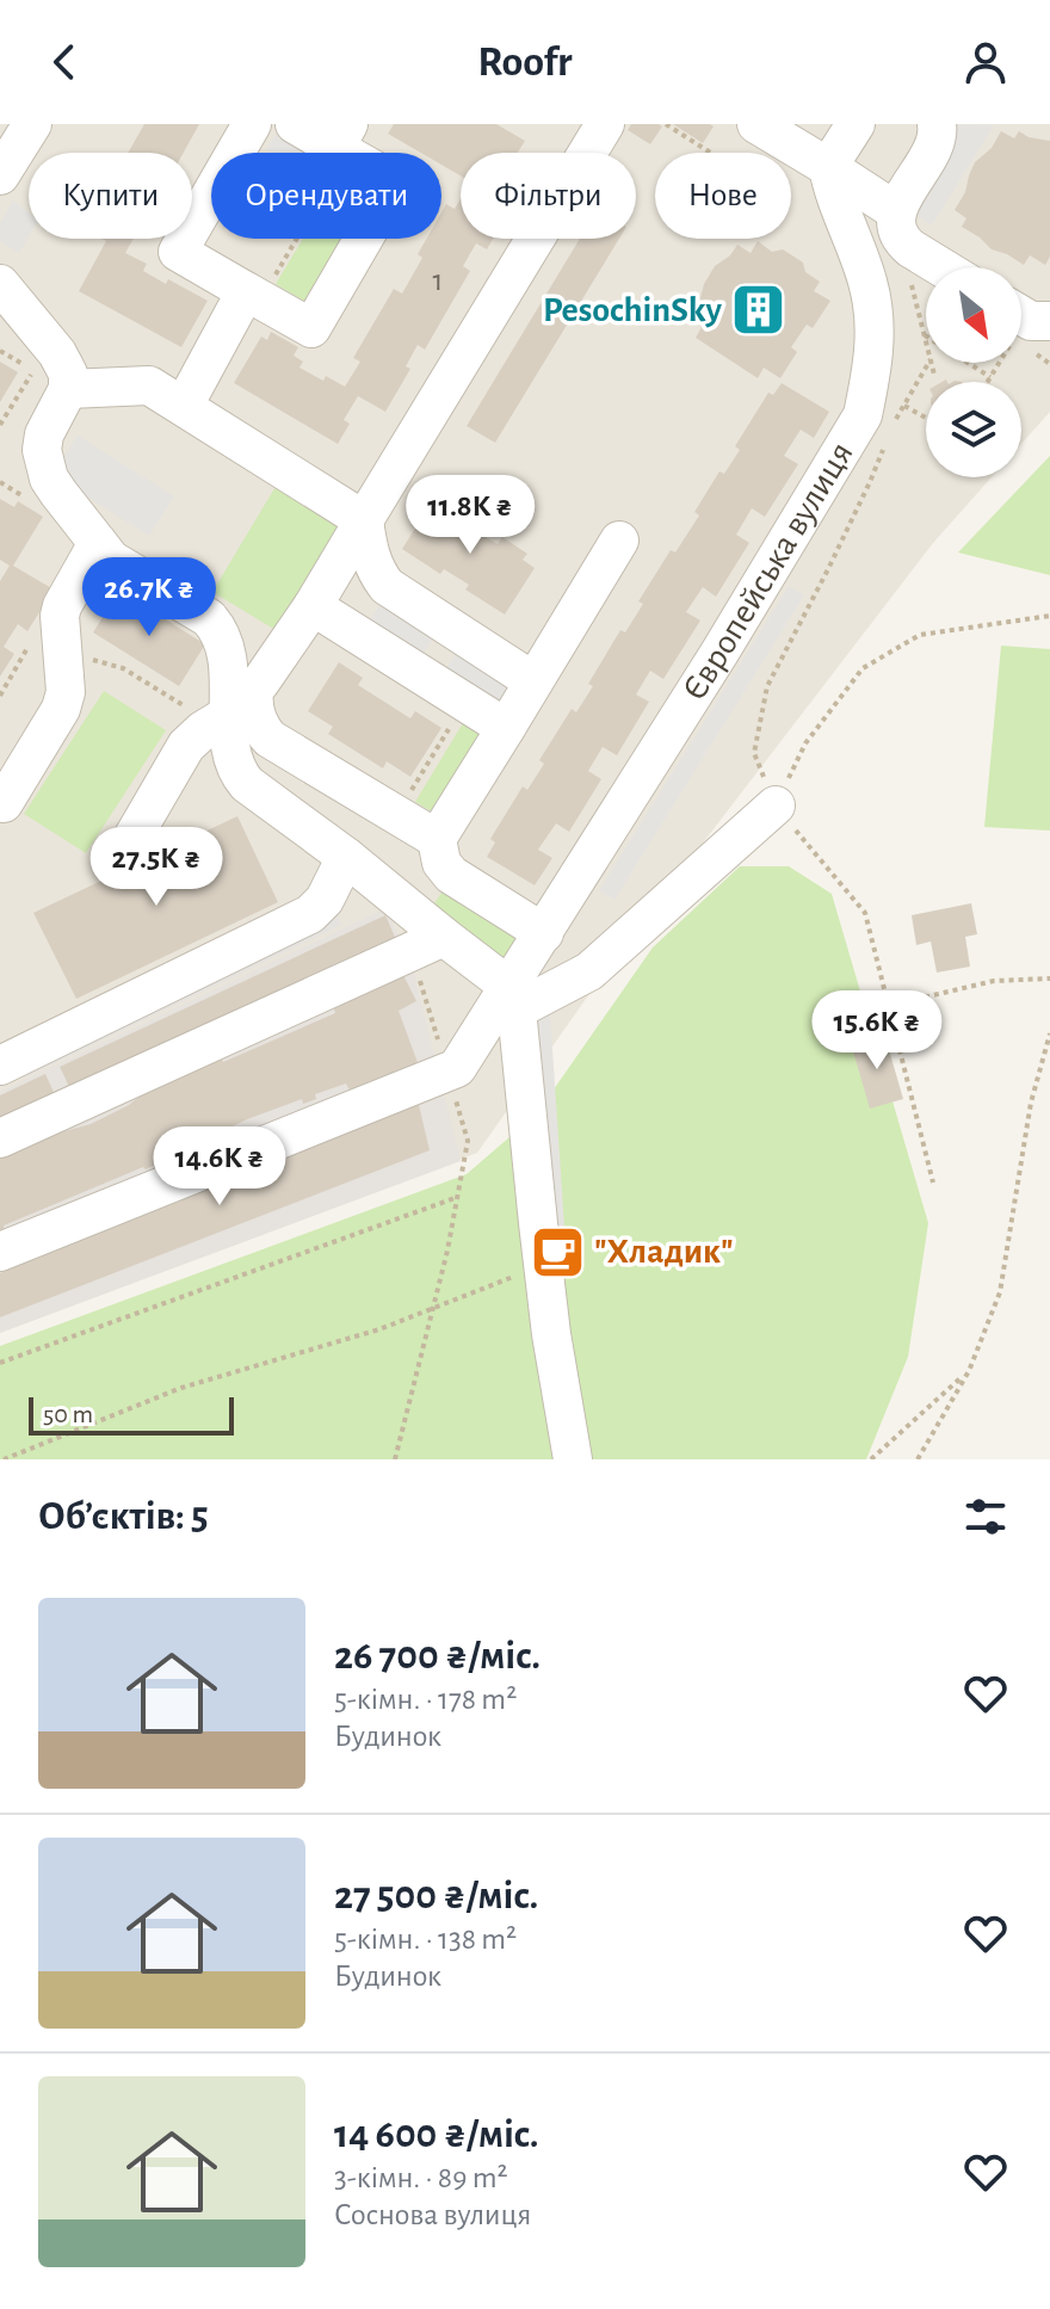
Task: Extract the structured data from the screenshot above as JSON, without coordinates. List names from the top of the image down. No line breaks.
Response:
{"streets":{"street":["Європейська вулиця"]},"places":{"building":["PesochinSky"],"cafe":["\"Хладик\""]},"house_numbers":["1"],"scale_bar":"50 m","north":"bottom right","page":{"header":"Roofr","chip":["Купити","Орендувати","Фільтри","Нове"],"price":["11.8K ₴","26.7K ₴","27.5K ₴","15.6K ₴","14.6K ₴"],"scale":"50 m","heading":"Об’єктів: 5","list":[{"name":"26 700 ₴/міс.","note":"5-кімн. · 178 m² · Будинок"},{"name":"27 500 ₴/міс.","note":"5-кімн. · 138 m² · Будинок"},{"name":"14 600 ₴/міс.","note":"3-кімн. · 89 m² · Соснова вулиця"}]}}
